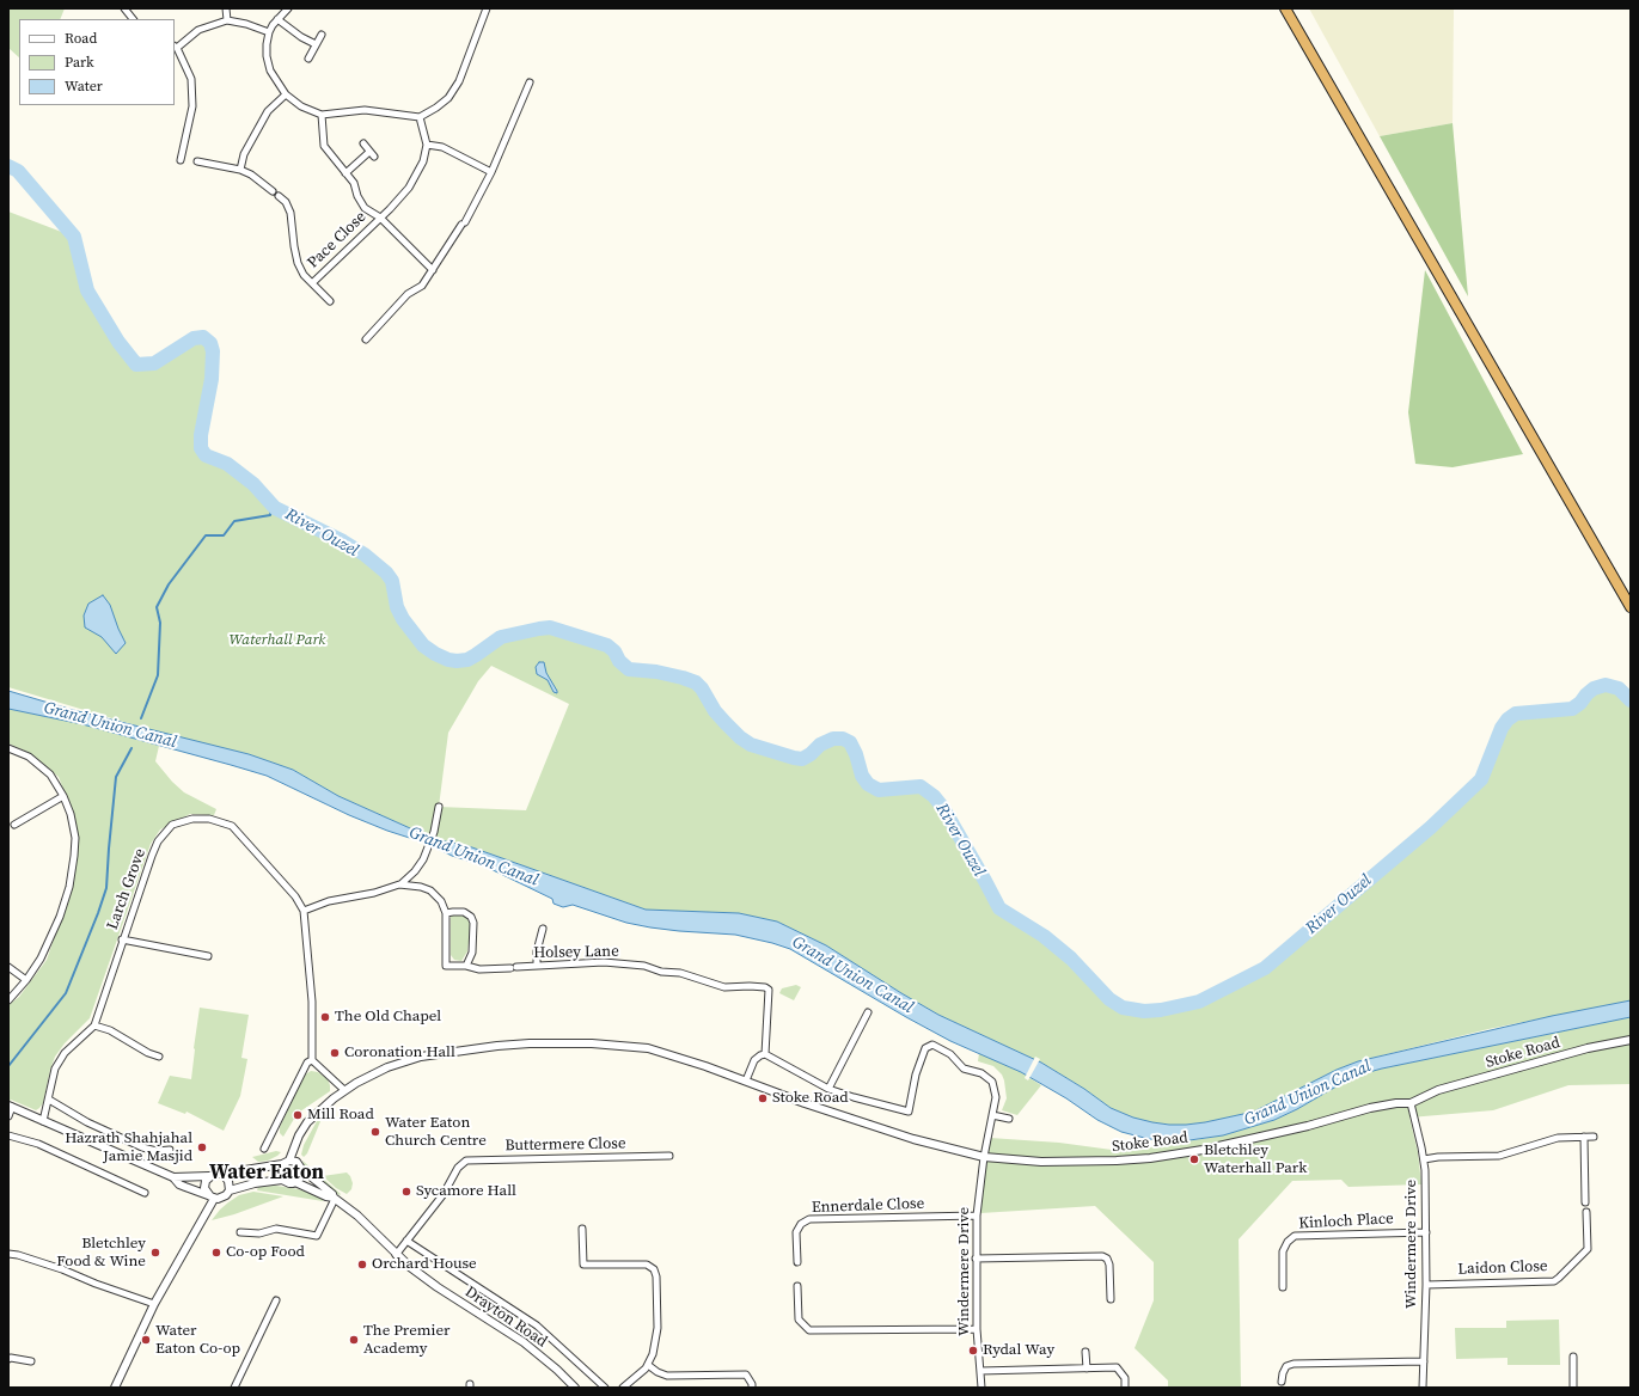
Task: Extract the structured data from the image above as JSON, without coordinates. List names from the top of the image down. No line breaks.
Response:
{"streets":{"street":["Pace Close","Larch Grove","Holsey Lane","Stoke Road","Buttermere Close","Ennerdale Close","Kinloch Place","Windermere Drive","Laidon Close","Drayton Road"]},"crossings":[["Stoke Road","Windermere Drive"],["Stoke Road","Drayton Road"],["Buttermere Close","Drayton Road"],["Ennerdale Close","Windermere Drive"],["Kinloch Place","Windermere Drive"],["Windermere Drive","Laidon Close"]],"districts":["Water Eaton"],"water":["River Ouzel","Grand Union Canal"],"parks":["Waterhall Park"],"places":["The Old Chapel","Coronation Hall","Stoke Road","Mill Road","Water Eaton Church Centre","Hazrath Shahjahal Jamie Masjid","Bletchley Waterhall Park","Sycamore Hall","Bletchley Food & Wine","Co-op Food","Orchard House","Water Eaton Co-op","The Premier Academy","Rydal Way"],"legend":["Road","Park","Water"]}
